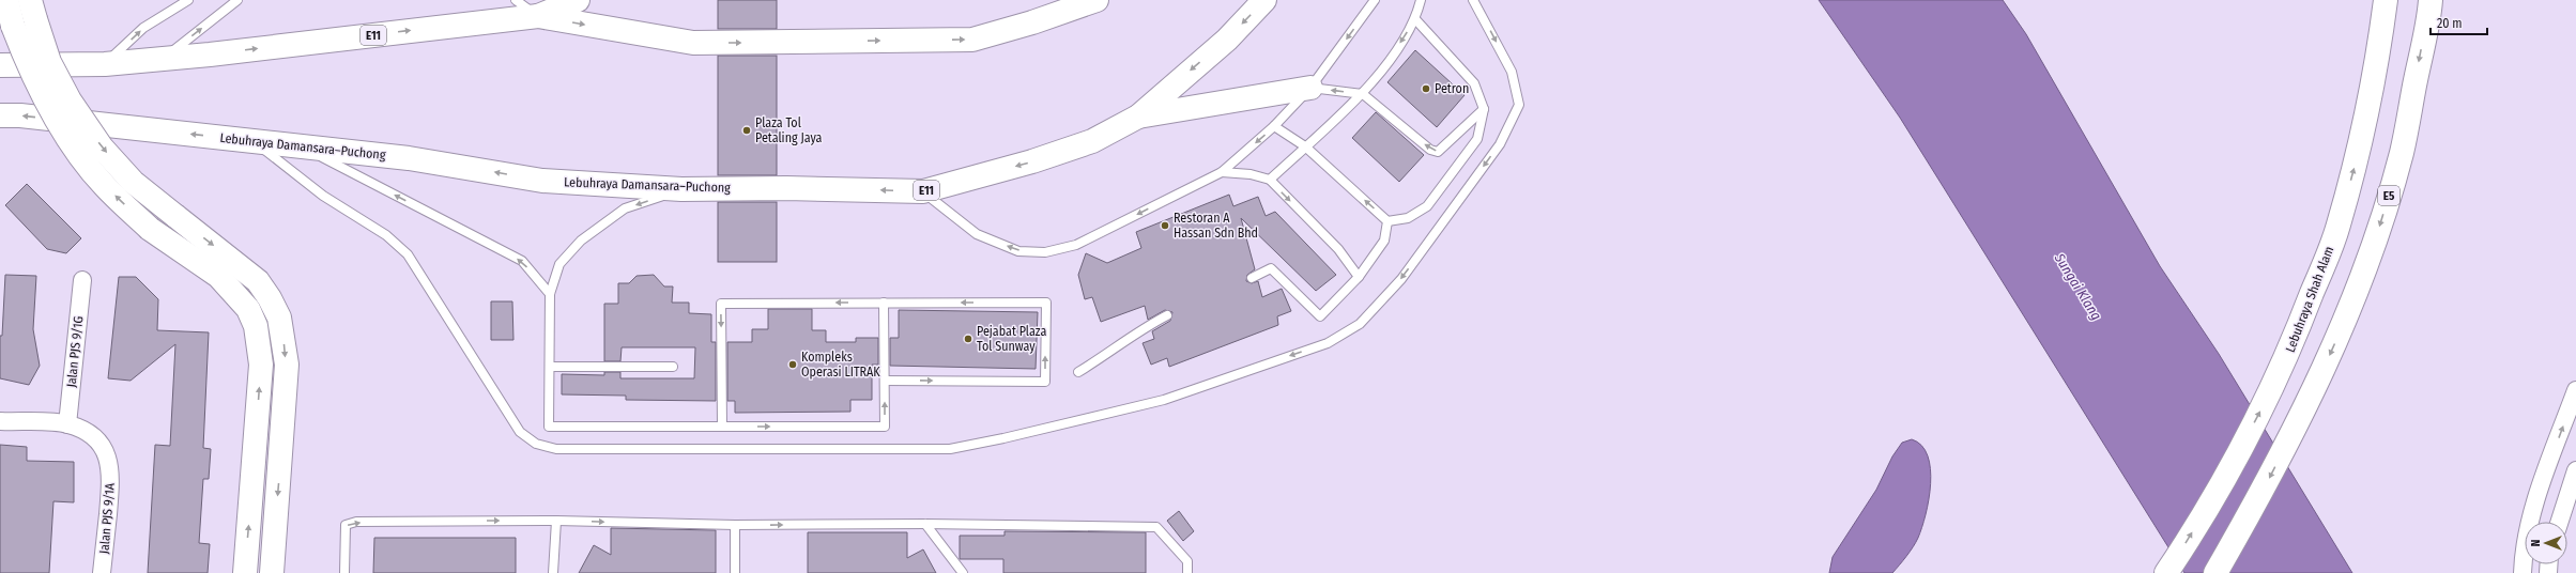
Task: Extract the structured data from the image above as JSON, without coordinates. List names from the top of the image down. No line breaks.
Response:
{"streets":{"highway":["E11","Lebuhraya Damansara–Puchong","E5","Lebuhraya Shah Alam"],"street":["Jalan PJS 9/1G","Jalan PJS 9/1A"]},"crossings":[["Jalan PJS 9/1G","Jalan PJS 9/1A"]],"water":["Sungai Klang"],"places":["Petron","Plaza Tol Petaling Jaya","Restoran A Hassan Sdn Bhd","Pejabat Plaza Tol Sunway","Kompleks Operasi LITRAK"],"scale_bar":"20 m","north":"left"}
